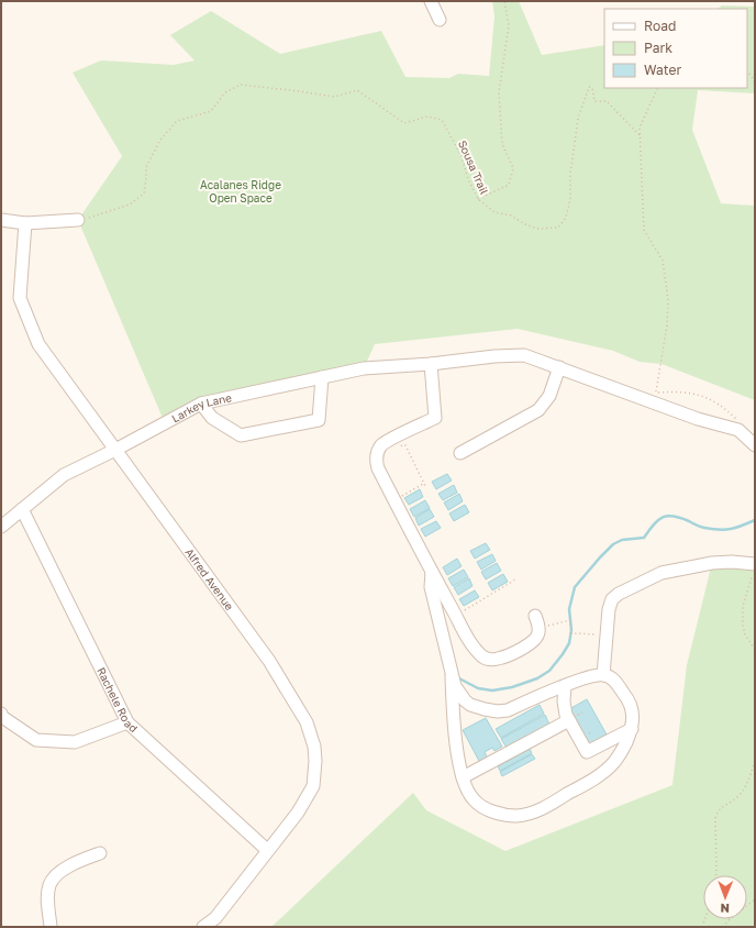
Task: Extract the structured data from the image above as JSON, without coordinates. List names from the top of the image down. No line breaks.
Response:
{"streets":{"street":["Larkey Lane","Alfred Avenue","Rachele Road"],"path":["Sousa Trail"]},"crossings":[["Larkey Lane","Alfred Avenue"],["Larkey Lane","Rachele Road"],["Alfred Avenue","Rachele Road"]],"parks":["Acalanes Ridge Open Space"],"legend":["Road","Park","Water"],"north":"bottom"}
